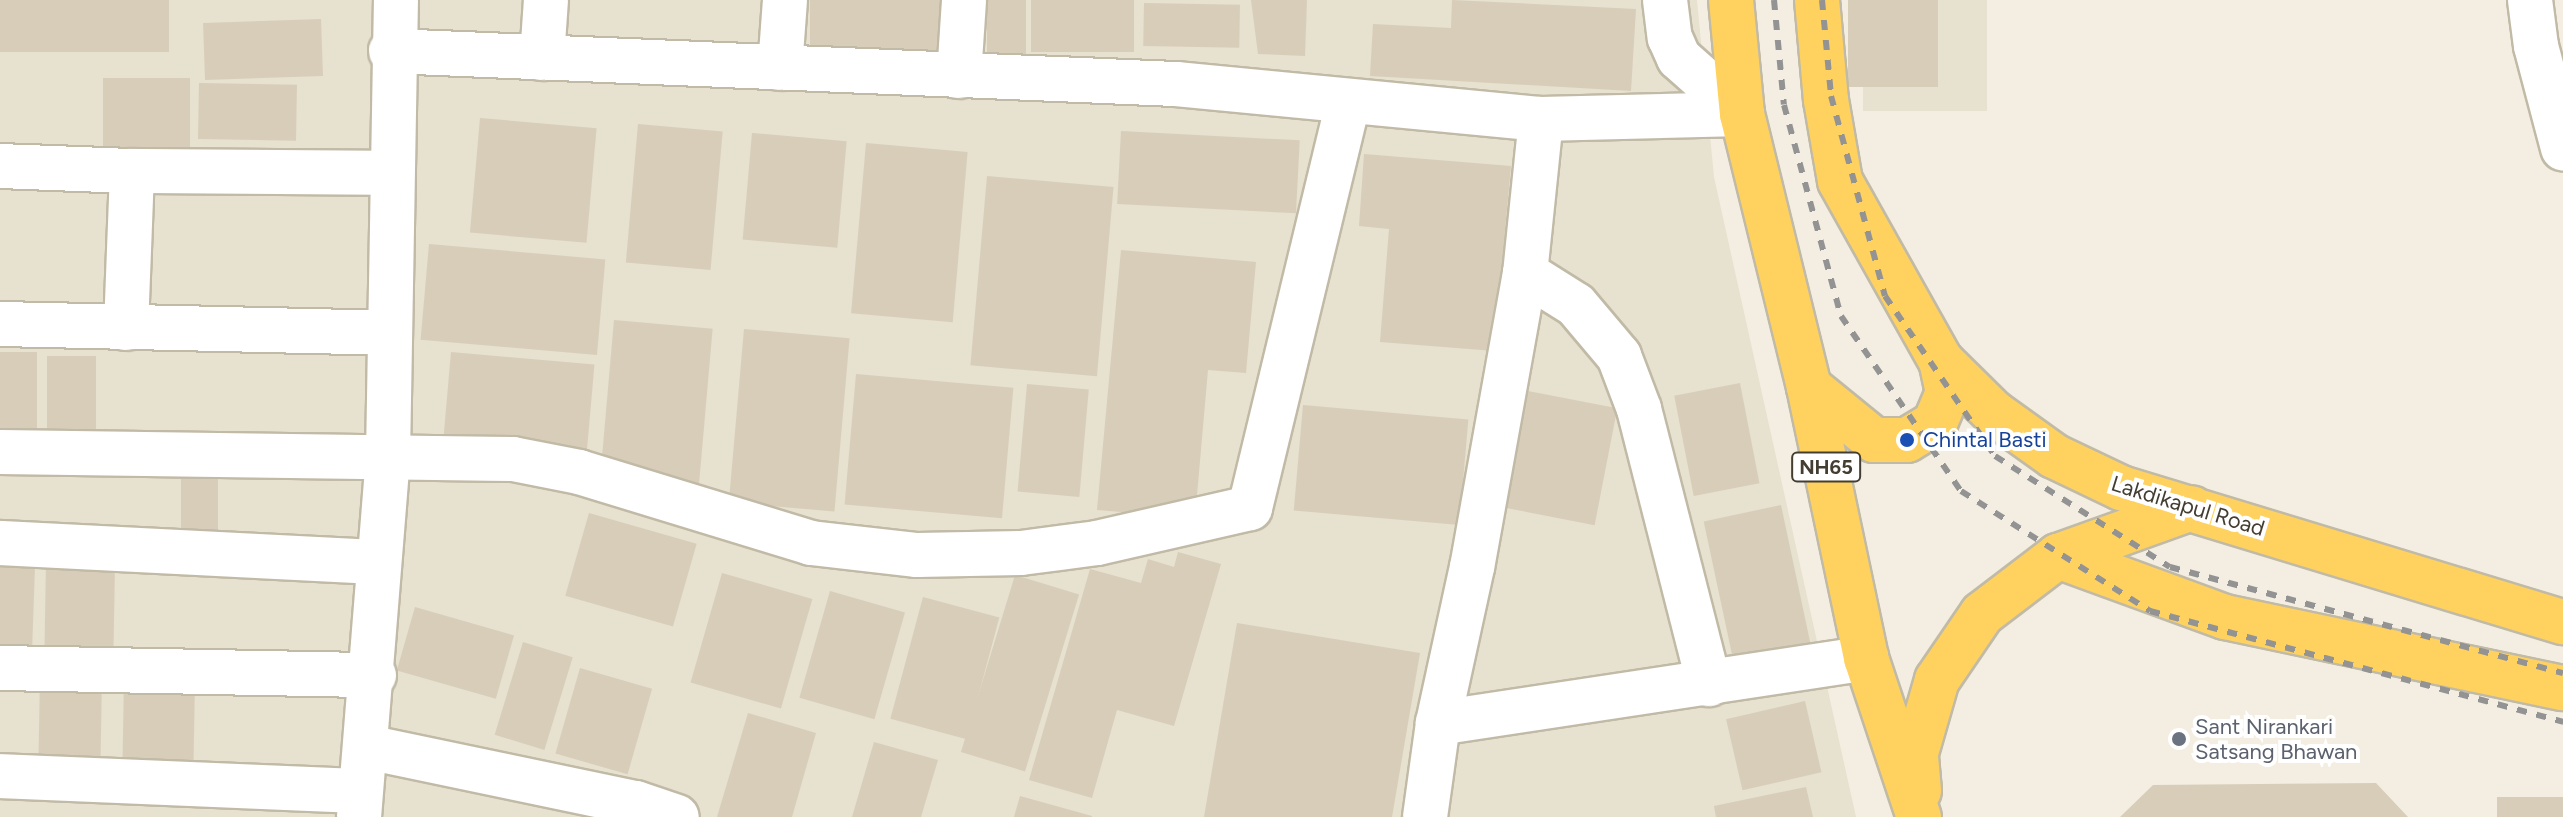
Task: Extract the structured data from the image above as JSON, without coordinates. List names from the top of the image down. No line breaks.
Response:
{"streets":{"highway":["NH65","Lakdikapul Road"]},"crossings":[["NH65","Lakdikapul Road"]],"places":["Chintal Basti","Sant Nirankari Satsang Bhawan"]}
